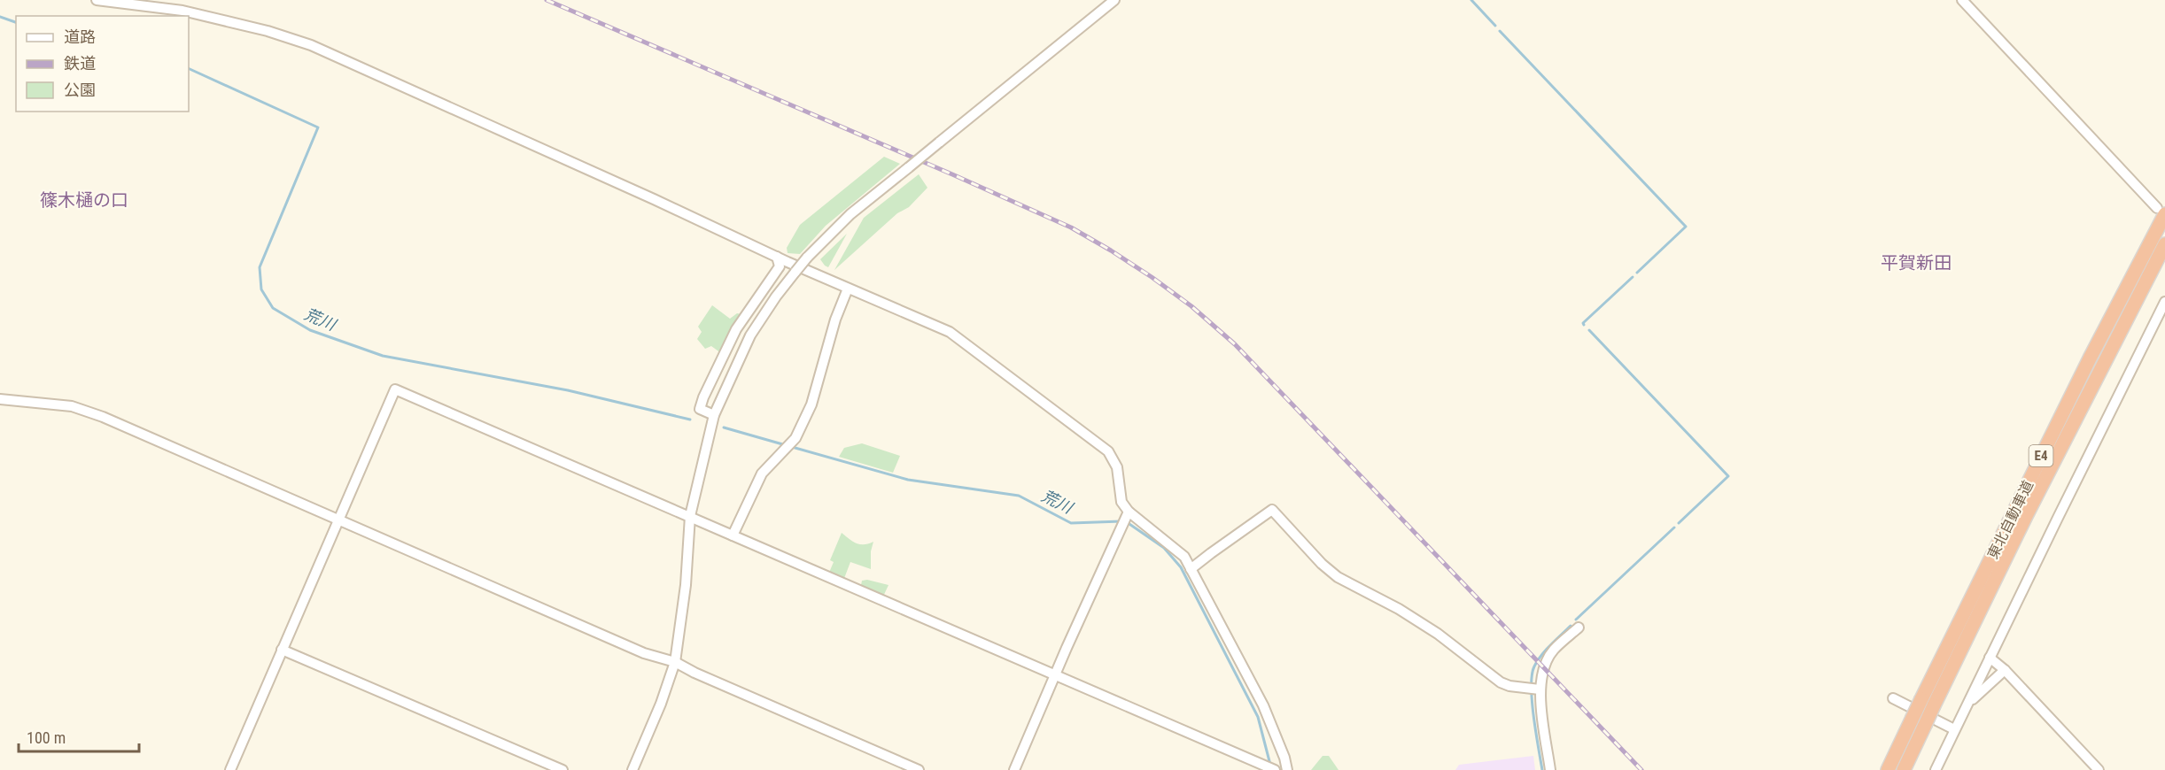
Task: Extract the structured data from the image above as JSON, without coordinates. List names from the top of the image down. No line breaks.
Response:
{"streets":{"highway":["E4","東北自動車道"]},"districts":["篠木樋の口","平賀新田"],"water":["荒川"],"legend":["道路","鉄道","公園"],"scale_bar":"100 m"}
